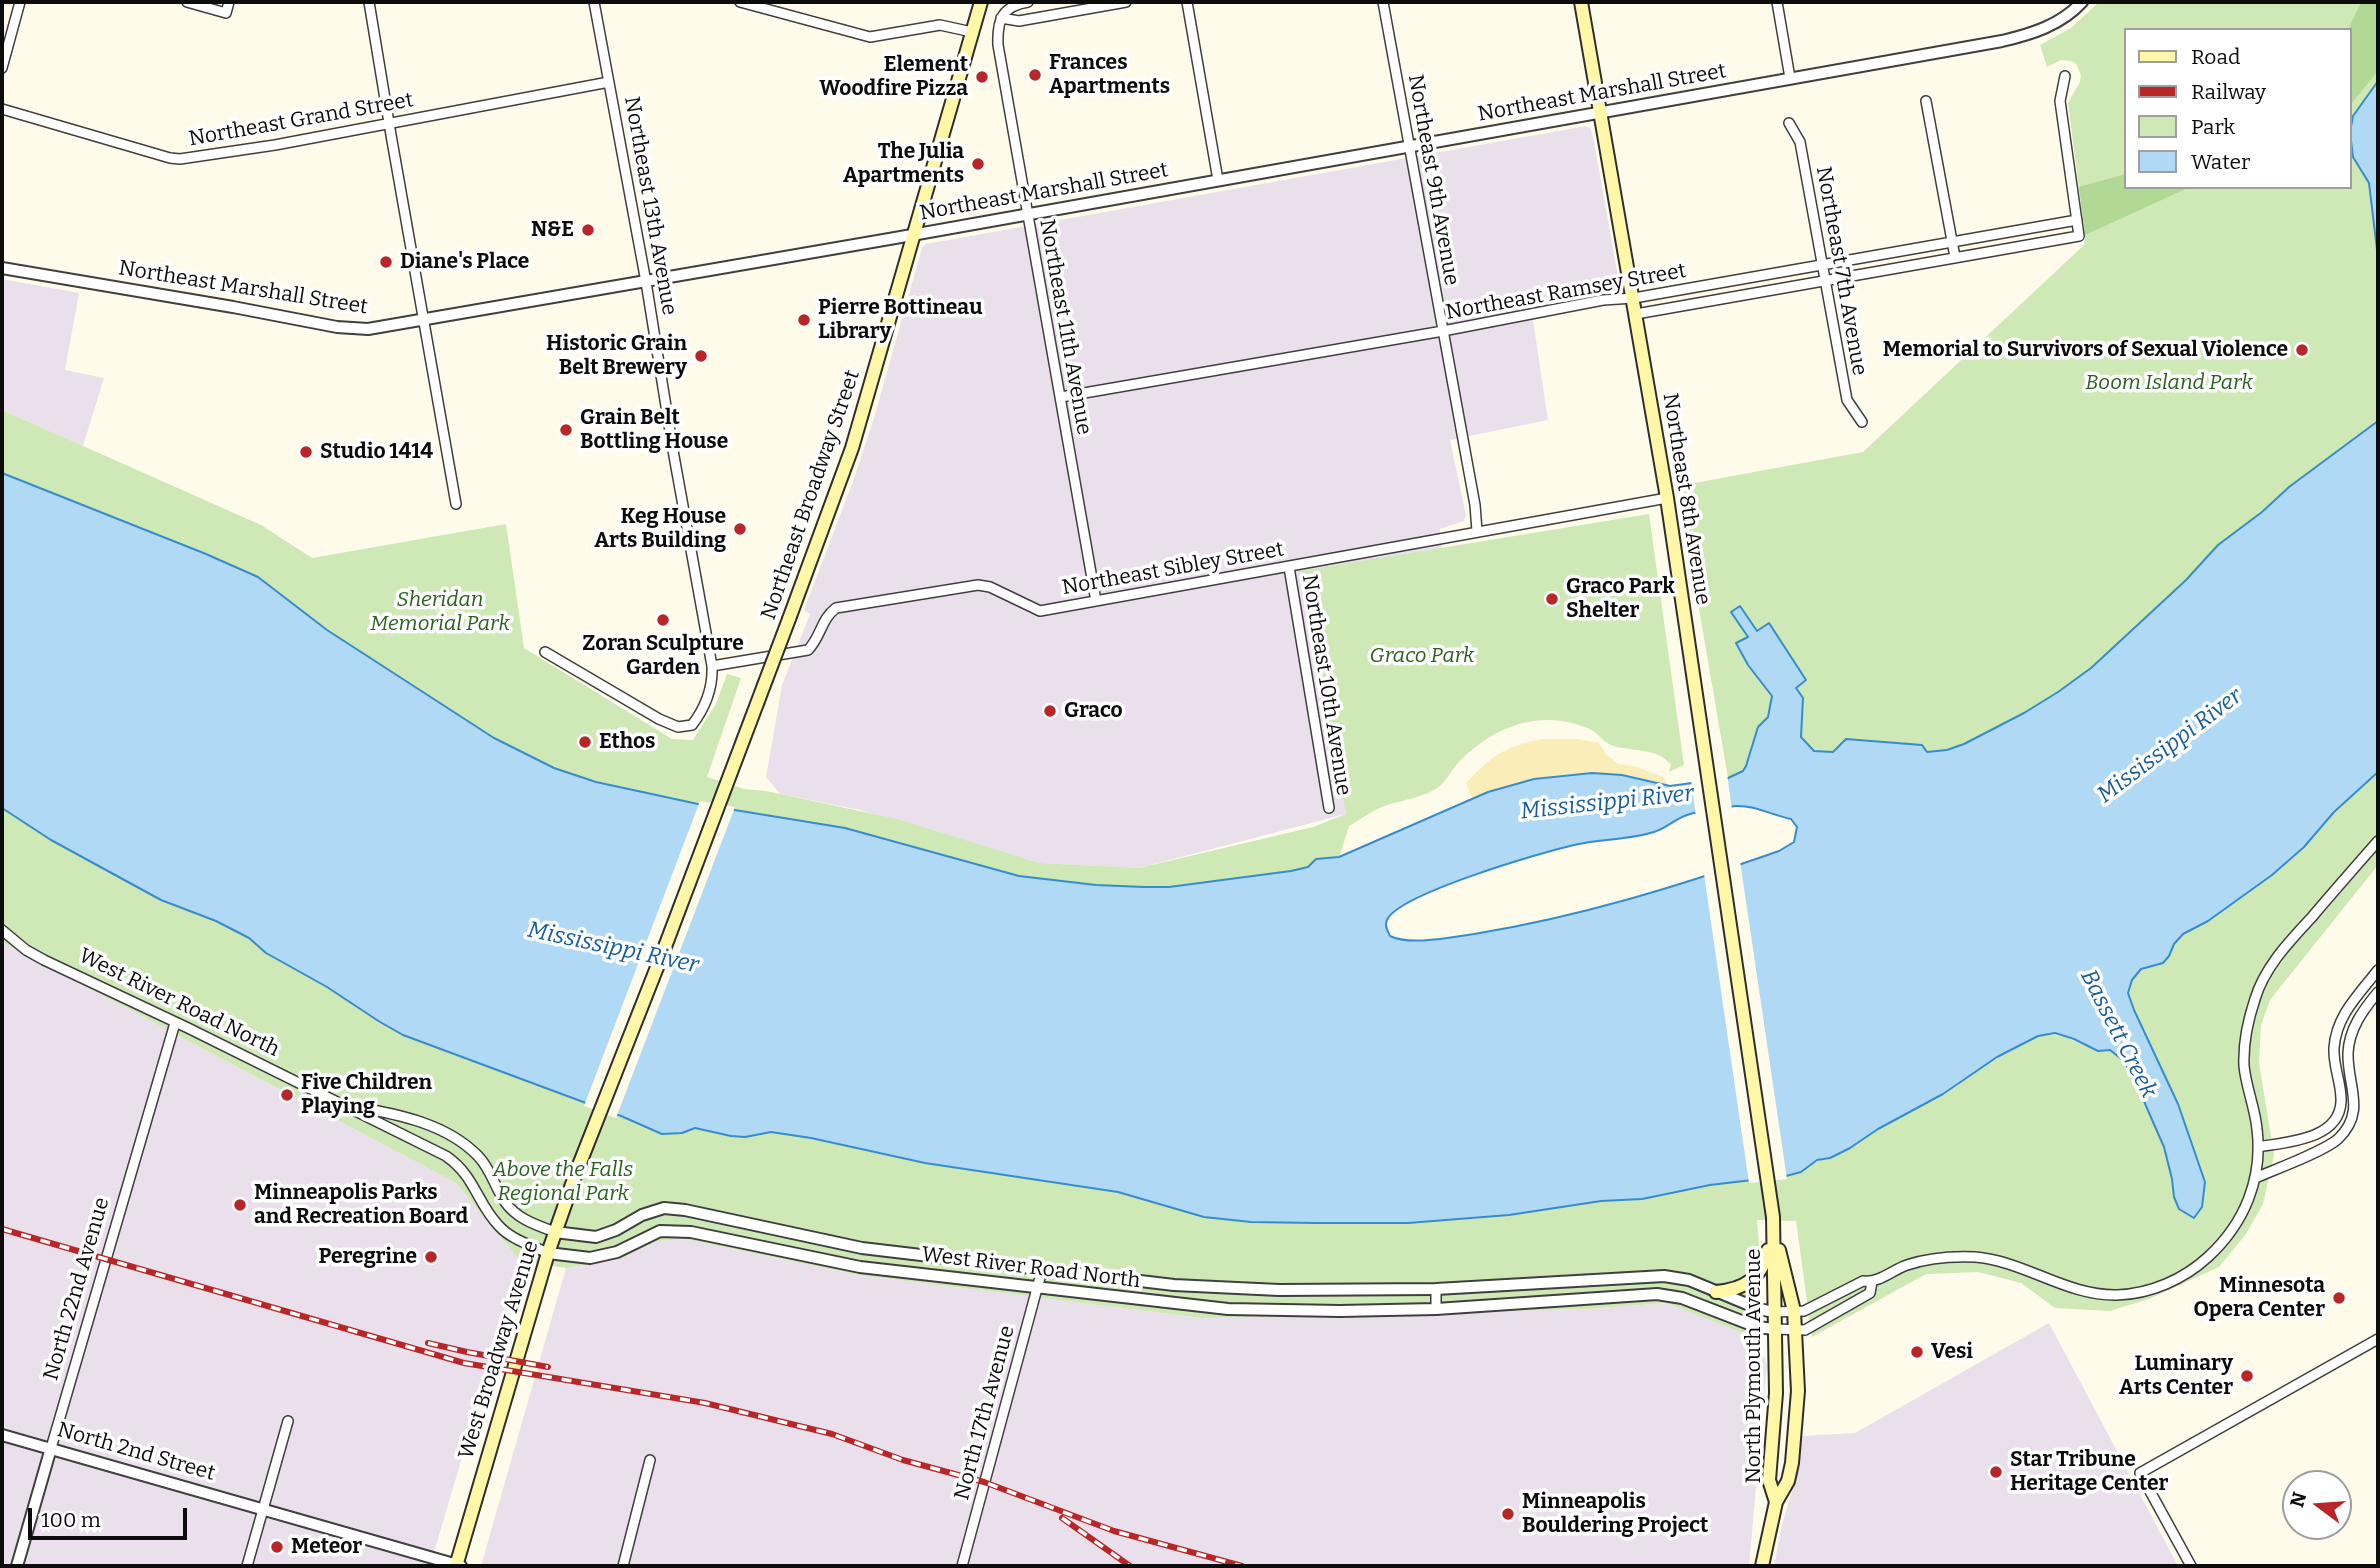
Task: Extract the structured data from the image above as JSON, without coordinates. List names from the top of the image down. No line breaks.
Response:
{"streets":{"main road":["Northeast Broadway Street","Northeast 8th Avenue","West Broadway Avenue","North Plymouth Avenue"],"street":["Northeast Marshall Street","Northeast Grand Street","Northeast 9th Avenue","Northeast 13th Avenue","Northeast 7th Avenue","Northeast Ramsey Street","Northeast 11th Avenue","Northeast Sibley Street","Northeast 10th Avenue","West River Road North","North 22nd Avenue","North 17th Avenue","North 2nd Street"]},"crossings":[["Northeast Marshall Street","Northeast 9th Avenue"],["Northeast Marshall Street","Northeast 13th Avenue"],["Northeast Marshall Street","Northeast 11th Avenue"],["Northeast Marshall Street","Northeast Broadway Street"],["Northeast Marshall Street","Northeast 8th Avenue"],["Northeast Grand Street","Northeast 13th Avenue"],["Northeast 9th Avenue","Northeast Ramsey Street"],["Northeast 9th Avenue","Northeast Sibley Street"],["Northeast 13th Avenue","Northeast Sibley Street"],["Northeast 7th Avenue","Northeast Ramsey Street"],["Northeast Ramsey Street","Northeast 11th Avenue"],["Northeast Ramsey Street","Northeast 8th Avenue"],["Northeast 11th Avenue","Northeast Sibley Street"],["Northeast Broadway Street","West Broadway Avenue"],["Northeast 8th Avenue","Northeast Sibley Street"],["Northeast 8th Avenue","North Plymouth Avenue"],["Northeast Sibley Street","Northeast 10th Avenue"],["West River Road North","North 22nd Avenue"],["West River Road North","West Broadway Avenue"],["West River Road North","North Plymouth Avenue"],["West River Road North","North 17th Avenue"],["North 22nd Avenue","North 2nd Street"],["West Broadway Avenue","North 2nd Street"]],"water":["Mississippi River","Bassett Creek"],"parks":["Boom Island Park","Sheridan Memorial Park","Graco Park","Above the Falls Regional Park"],"places":["Frances Apartments","Element Woodfire Pizza","The Julia Apartments","N&E","Diane's Place","Pierre Bottineau Library","Memorial to Survivors of Sexual Violence","Historic Grain Belt Brewery","Grain Belt Bottling House","Studio 1414","Keg House Arts Building","Graco Park Shelter","Zoran Sculpture Garden","Graco","Ethos","Five Children Playing","Minneapolis Parks and Recreation Board","Peregrine","Minnesota Opera Center","Vesi","Luminary Arts Center","Star Tribune Heritage Center","Minneapolis Bouldering Project","Meteor"],"legend":["Road","Railway","Park","Water"],"scale_bar":"100 m","north":"left"}
